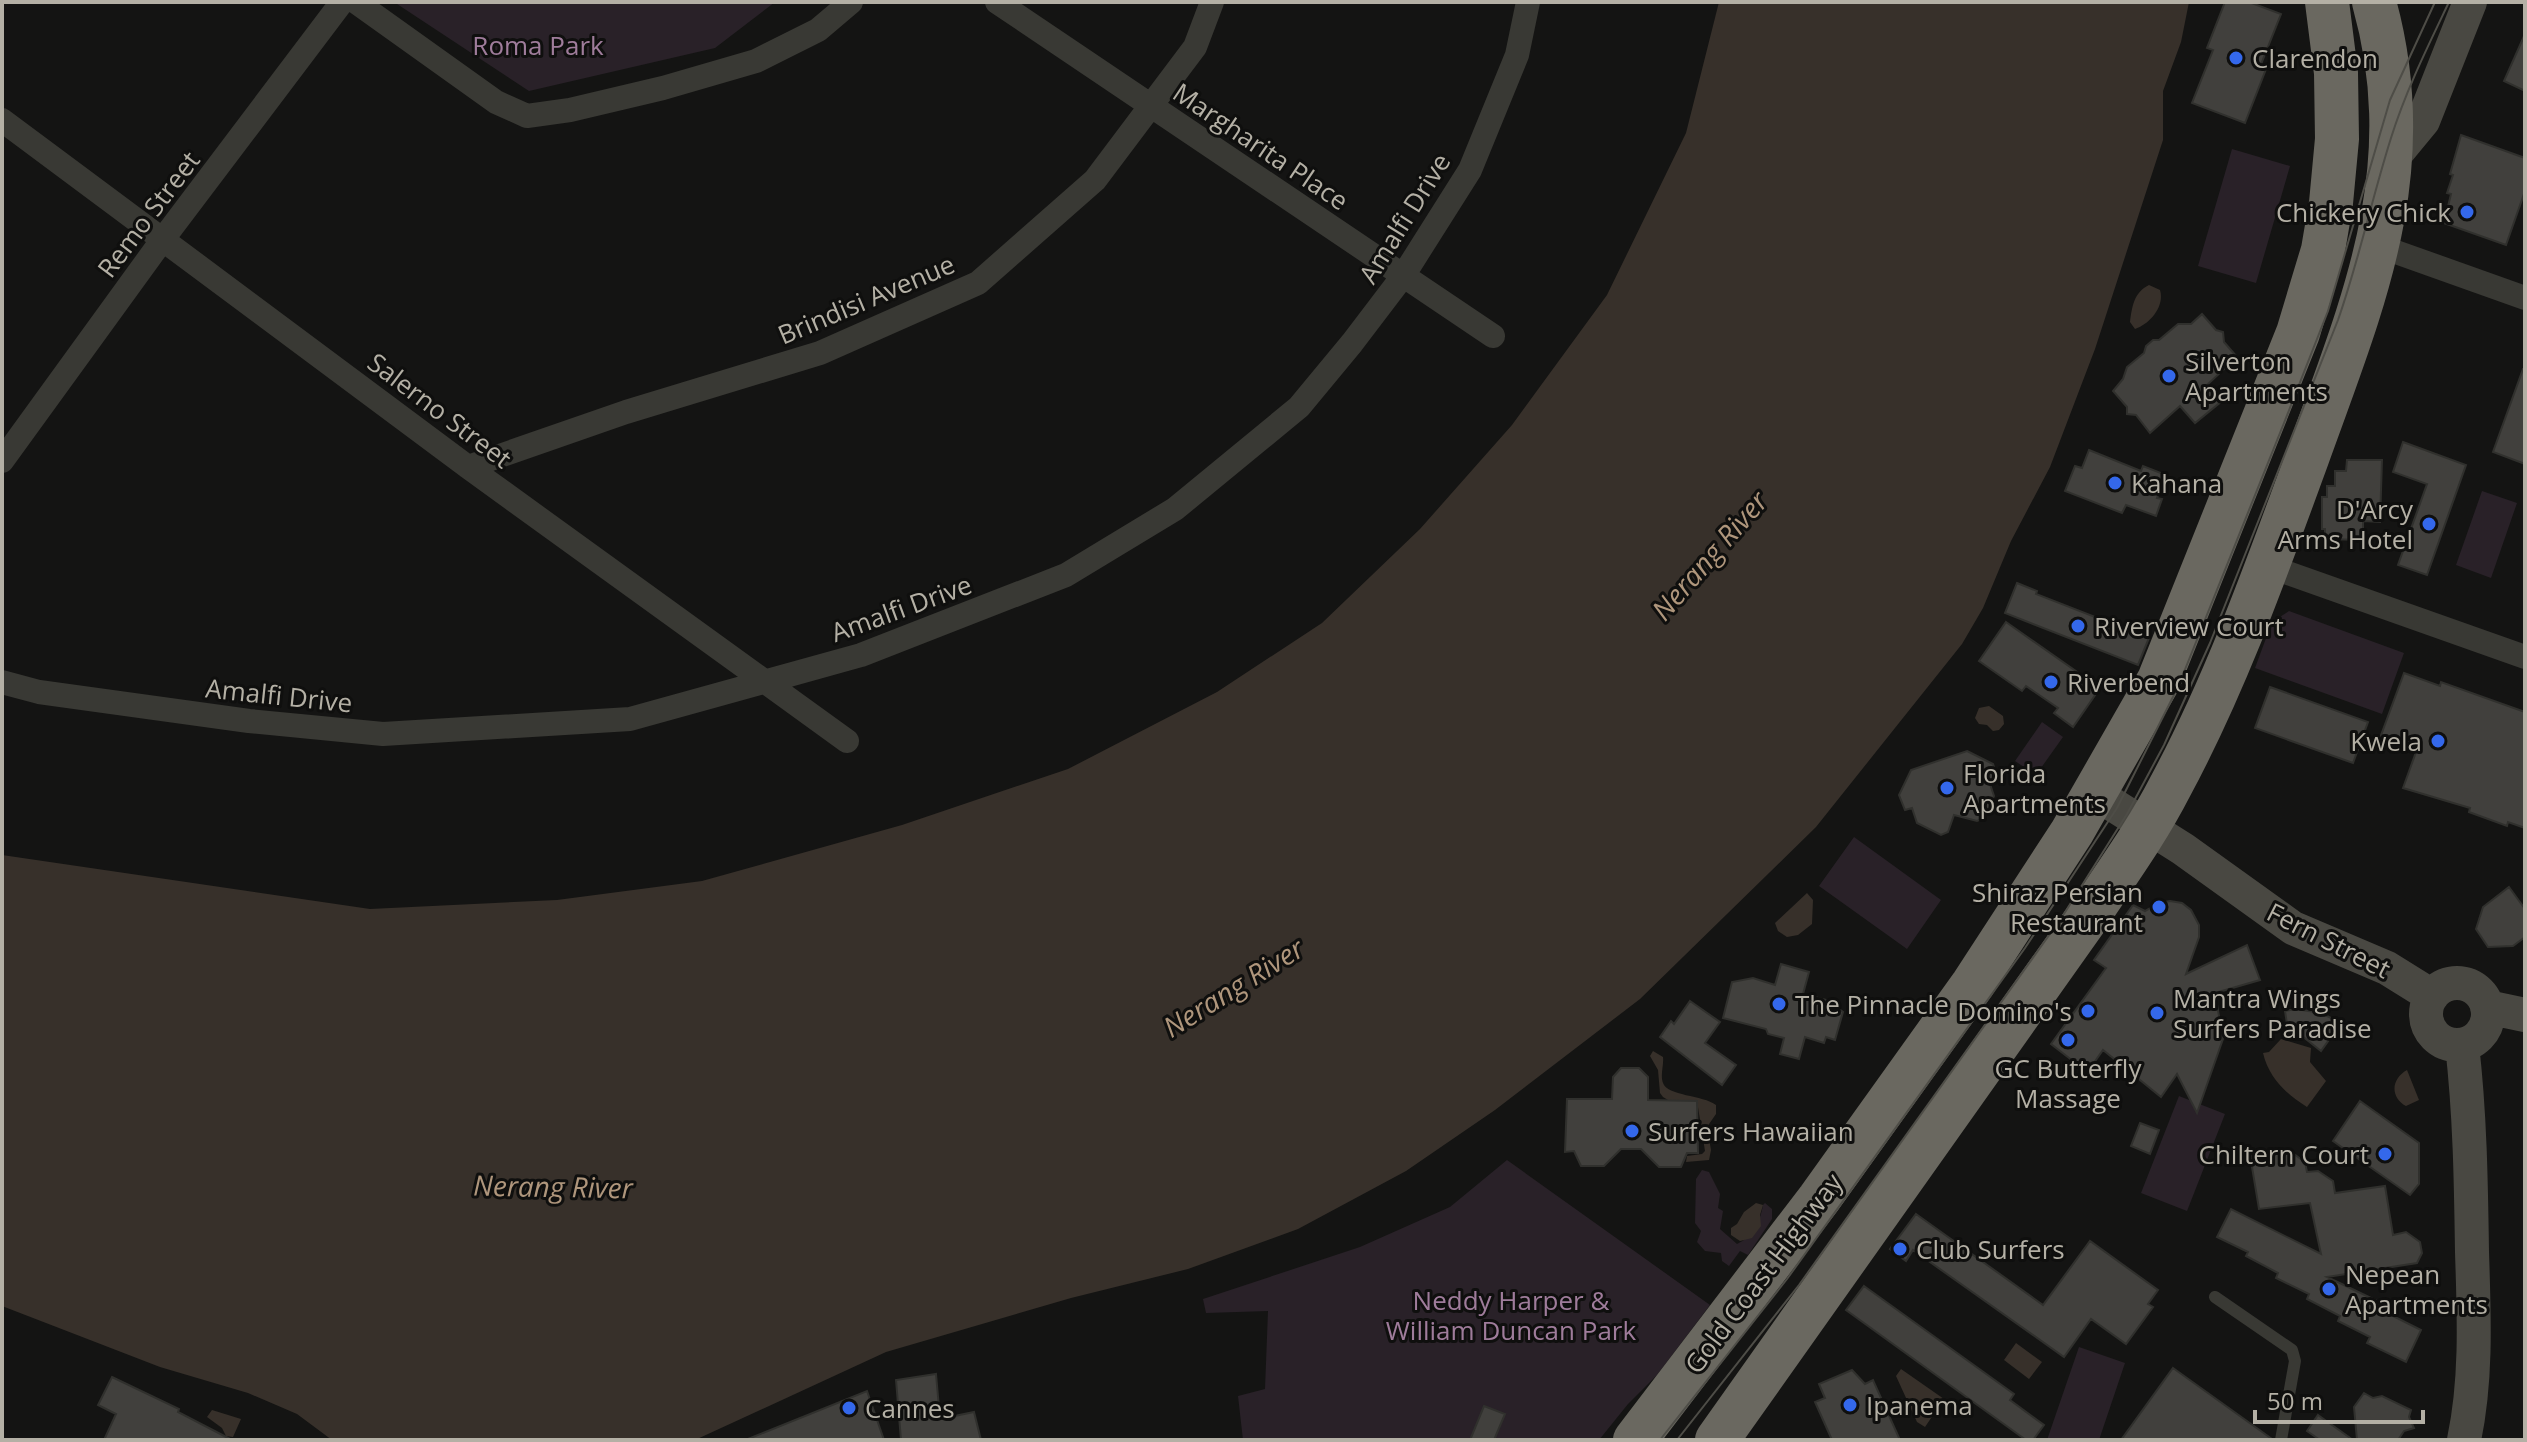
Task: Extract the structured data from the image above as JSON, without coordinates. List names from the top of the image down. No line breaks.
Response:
{"streets":{"highway":["Gold Coast Highway"],"street":["Margharita Place","Remo Street","Amalfi Drive","Brindisi Avenue","Salerno Street","Fern Street"]},"crossings":[["Margharita Place","Amalfi Drive"],["Margharita Place","Brindisi Avenue"],["Remo Street","Salerno Street"],["Amalfi Drive","Salerno Street"],["Brindisi Avenue","Salerno Street"],["Fern Street","Gold Coast Highway"]],"water":["Nerang River"],"parks":["Roma Park","Neddy Harper & William Duncan Park"],"places":["Clarendon","Chickery Chick","Silverton Apartments","Kahana","D'Arcy Arms Hotel","Riverview Court","Riverbend","Kwela","Florida Apartments","Shiraz Persian Restaurant","The Pinnacle","Domino's","Mantra Wings Surfers Paradise","GC Butterfly Massage","Surfers Hawaiian","Chiltern Court","Club Surfers","Nepean Apartments","Ipanema","Cannes"],"scale_bar":"50 m"}
